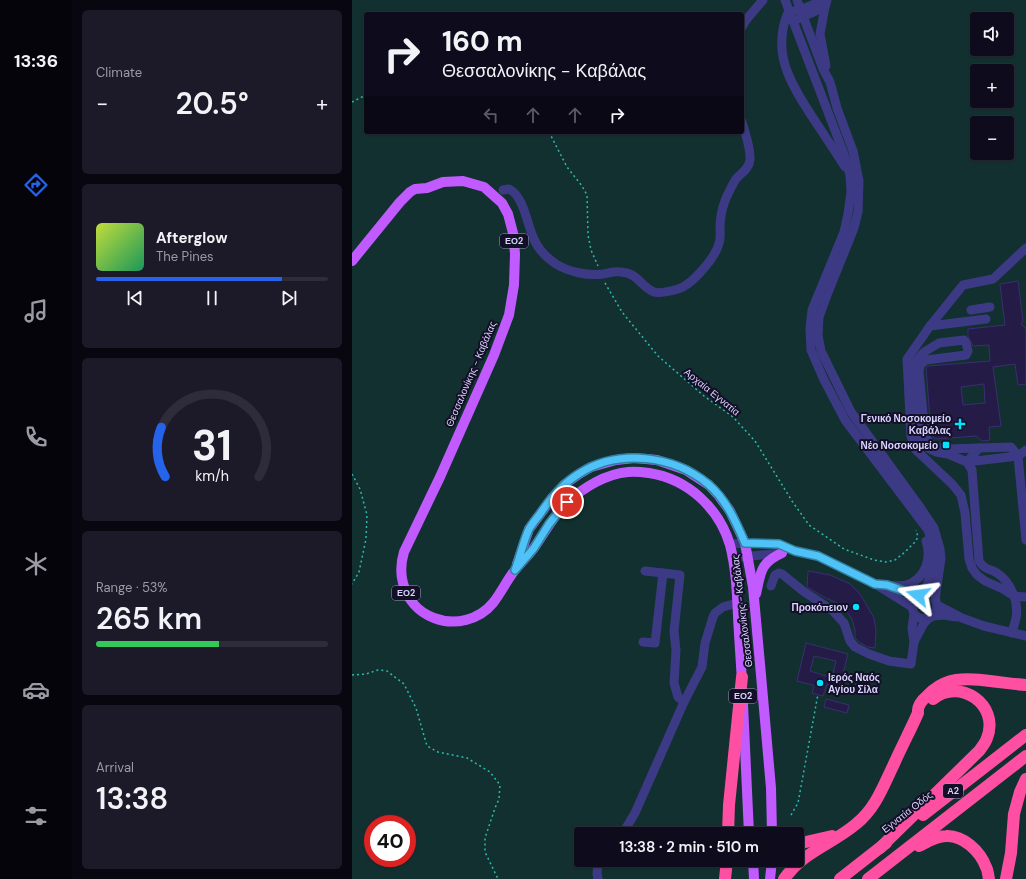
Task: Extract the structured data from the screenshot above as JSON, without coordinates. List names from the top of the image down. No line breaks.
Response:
{"streets":{"highway":["Α2","Εγνατία Οδός"],"main road":["ΕΟ2","Θεσσαλονίκης - Καβάλας"],"path":["Αρχαία Εγνατία"]},"places":{"health":["Γενικό Νοσοκομείο Καβάλας"],"transit":["Νέο Νοσοκομείο"],"other":["Προκόπειον","Ιερός Ναός Αγίου Σίλα"]},"page":{"tabs":"13:36","tile":["Climate",["Range · 53%","265 km"],["Arrival","13:38"]],"map_buttons":["+","−"],"turn":["160 m","Θεσσαλονίκης - Καβάλας"],"heat":["−","20.5°","+"],"song":["Afterglow","The Pines"],"limit":"40","trip":"13:38 · 2 min · 510 m","gauge":["31","km/h"]}}
